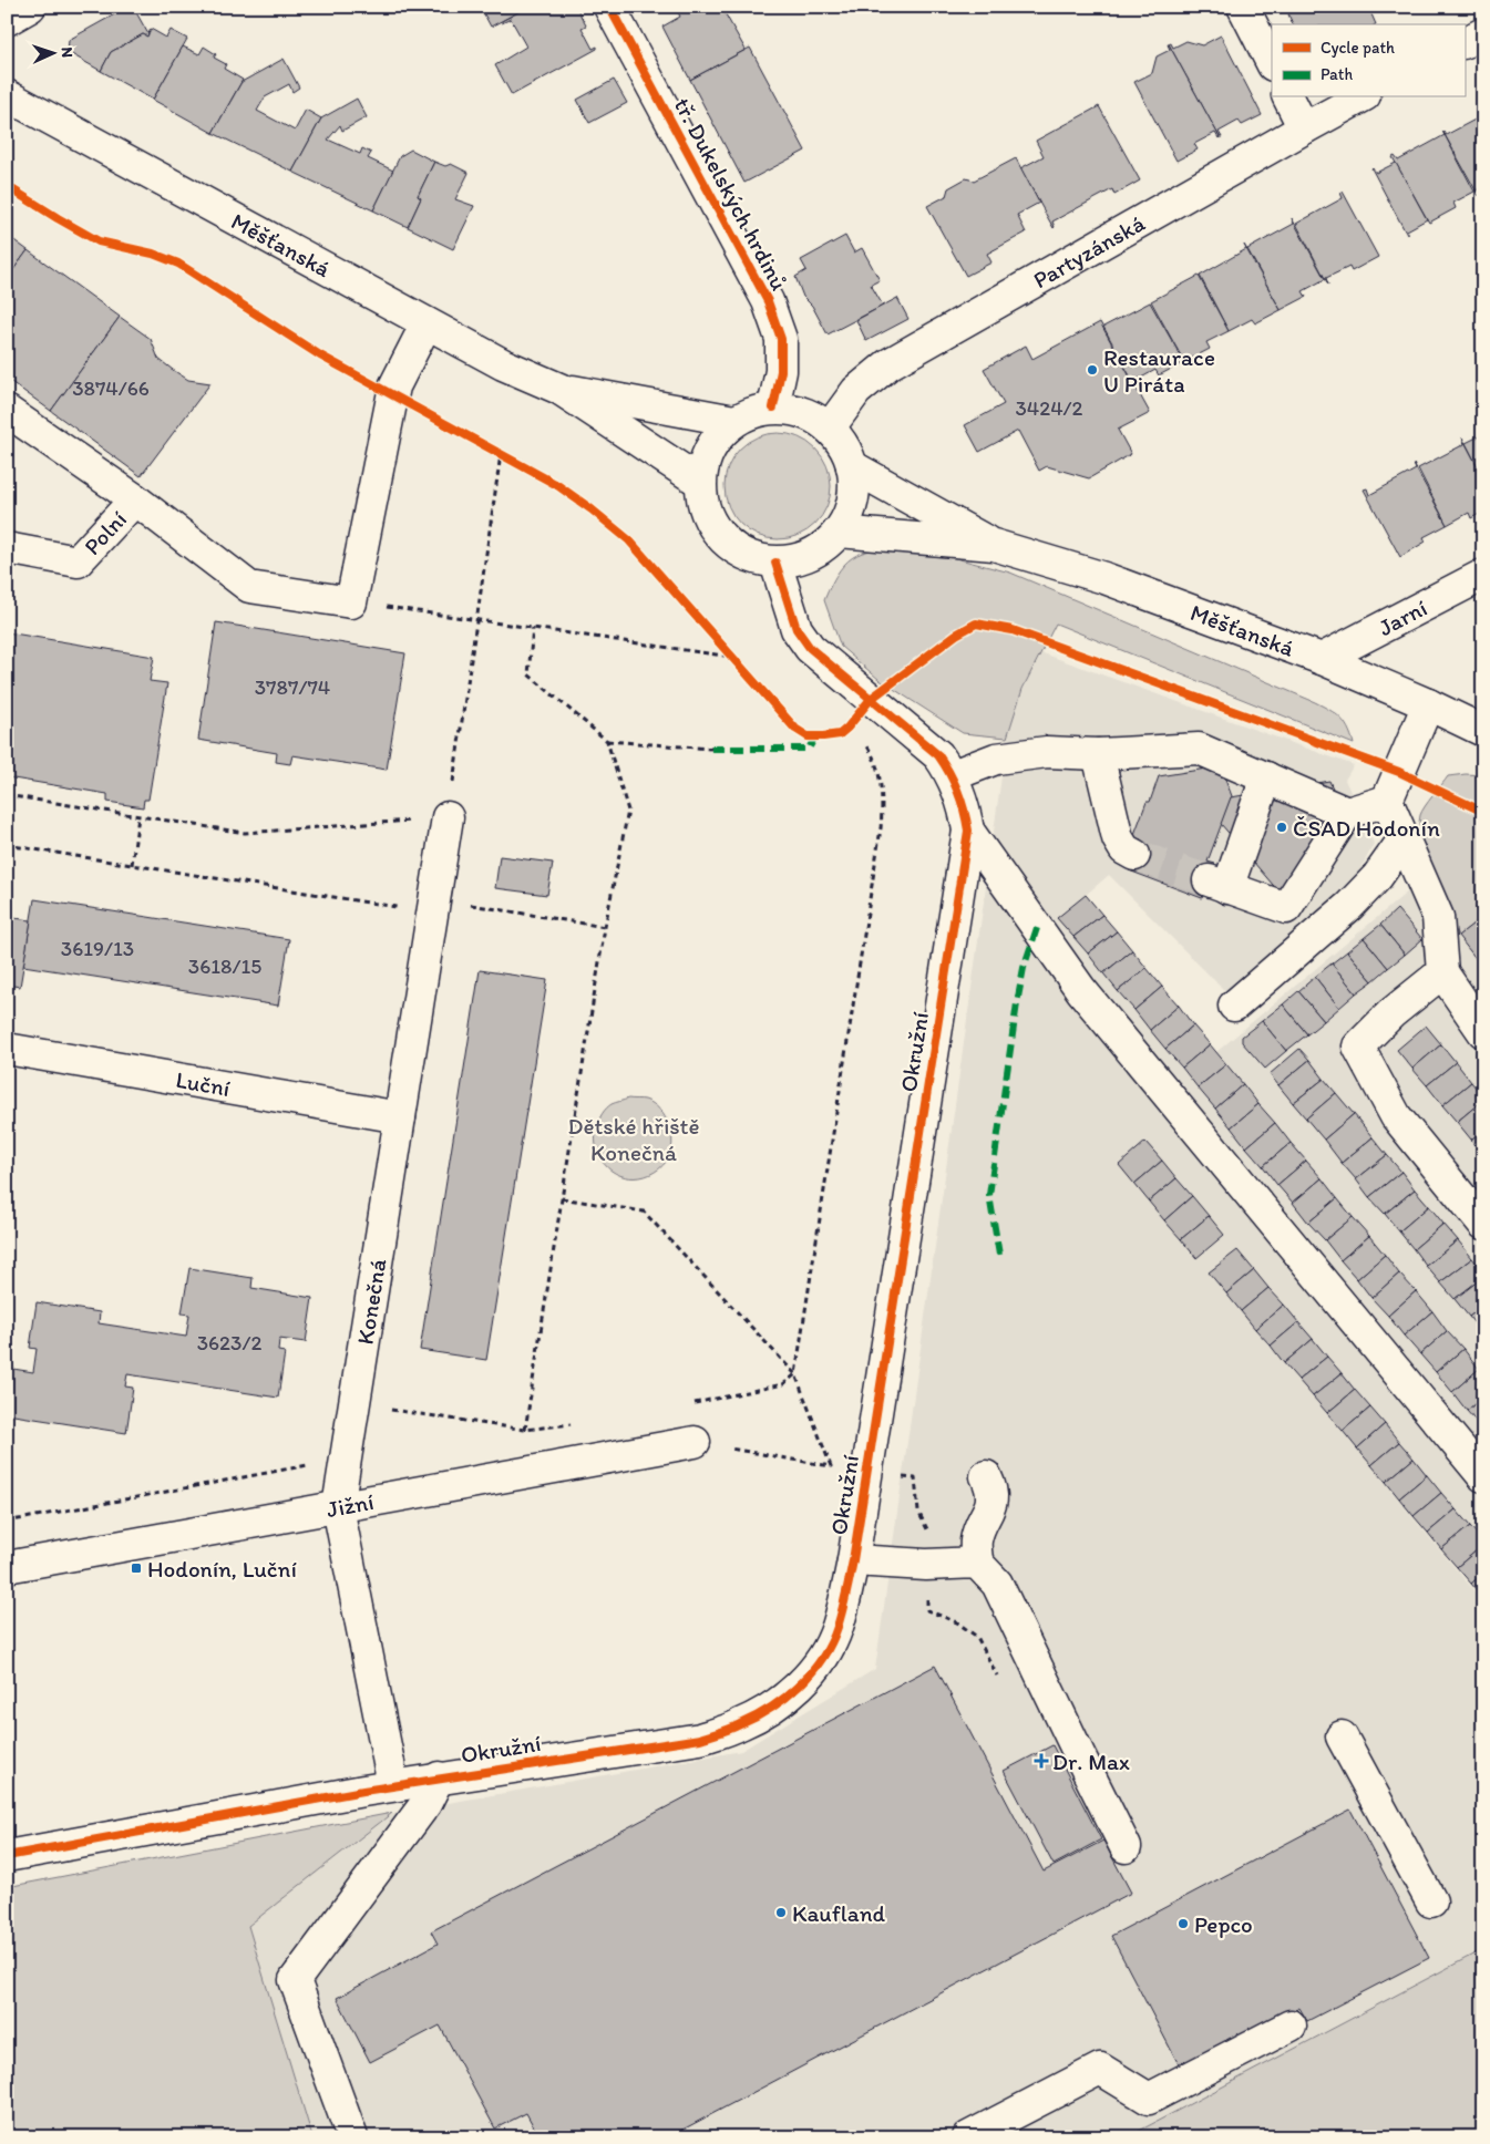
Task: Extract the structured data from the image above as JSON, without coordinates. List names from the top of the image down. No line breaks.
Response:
{"streets":{"street":["tř. Dukelských hrdinů","Měšťanská","Partyzánská","Polní","Jarní","Okružní","Luční","Konečná","Jižní"]},"crossings":[["tř. Dukelských hrdinů","Měšťanská"],["tř. Dukelských hrdinů","Partyzánská"],["tř. Dukelských hrdinů","Okružní"],["Měšťanská","Partyzánská"],["Měšťanská","Jarní"],["Měšťanská","Okružní"],["Partyzánská","Okružní"],["Okružní","Konečná"],["Luční","Konečná"],["Konečná","Jižní"]],"parks":["Dětské hřiště Konečná"],"places":{"other":["Restaurace U Piráta","ČSAD Hodonín","Kaufland","Pepco"],"transit":["Hodonín, Luční"],"health":["Dr. Max"]},"house_numbers":["3874/66","3424/2","3787/74","3619/13","3618/15","3623/2"],"legend":["Cycle path","Path"],"north":"right"}
